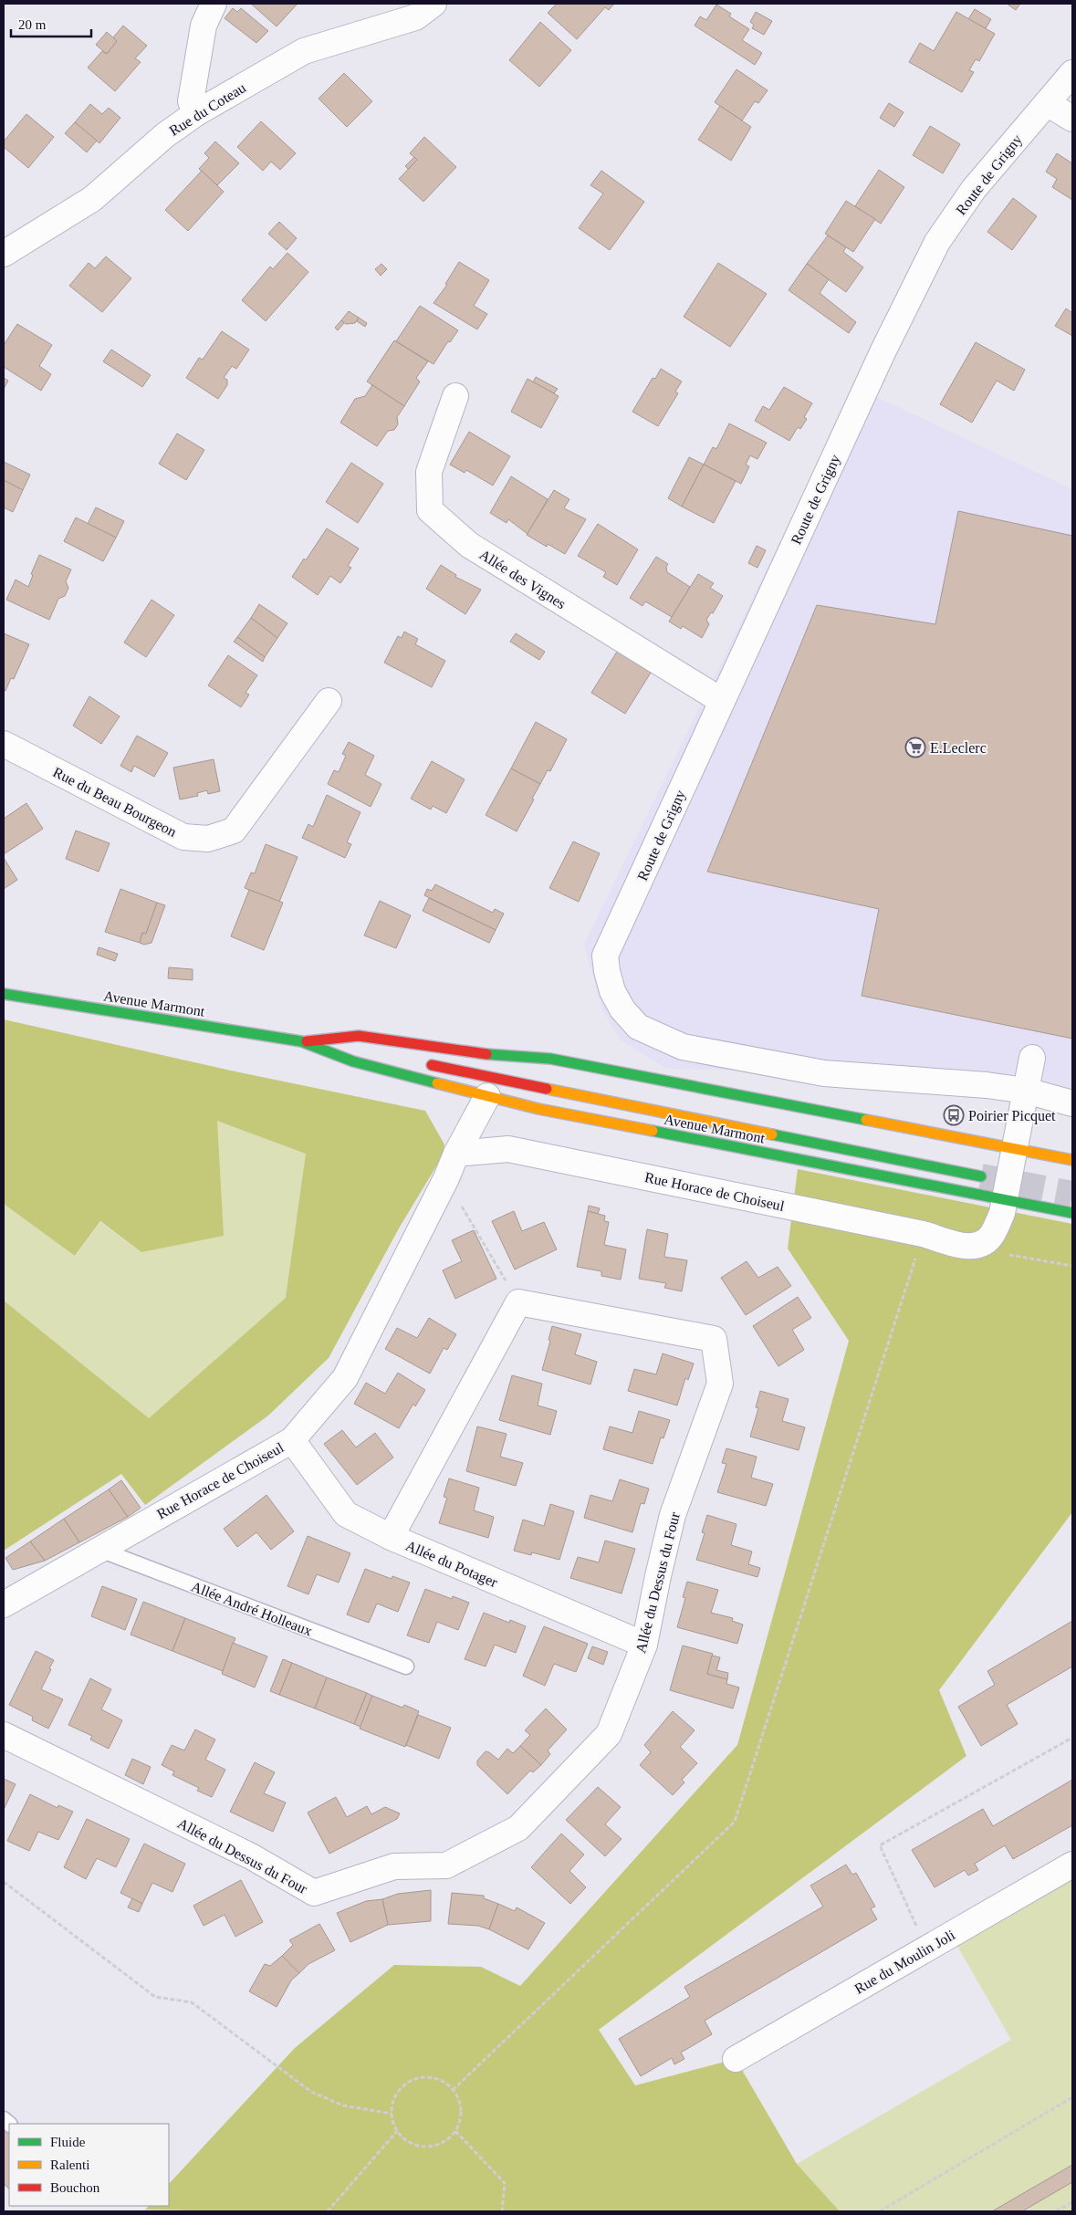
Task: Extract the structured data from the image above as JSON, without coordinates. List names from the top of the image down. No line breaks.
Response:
{"streets":{"main road":["Avenue Marmont"],"street":["Rue du Coteau","Route de Grigny","Allée des Vignes","Rue du Beau Bourgeon","Rue Horace de Choiseul","Allée du Potager","Allée du Dessus du Four","Rue du Moulin Joli"],"lane":["Allée André Holleaux"]},"crossings":[["Route de Grigny","Allée des Vignes"],["Avenue Marmont","Rue Horace de Choiseul"],["Rue Horace de Choiseul","Allée du Potager"],["Rue Horace de Choiseul","Allée André Holleaux"],["Allée du Potager","Allée du Dessus du Four"]],"places":{"supermarket":["E.Leclerc"],"bus stop":["Poirier Picquet"]},"legend":["Fluide","Ralenti","Bouchon"],"scale_bar":"20 m"}
